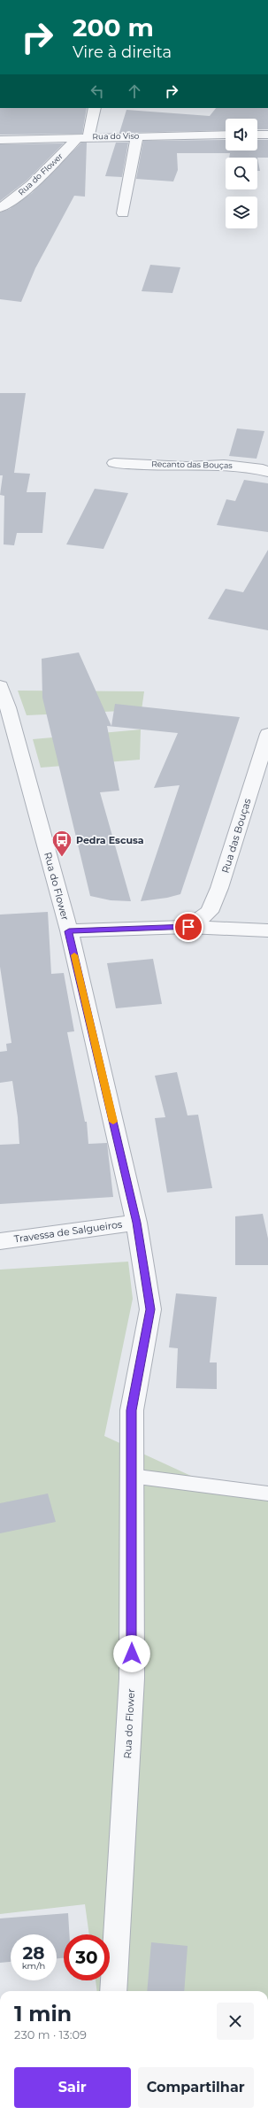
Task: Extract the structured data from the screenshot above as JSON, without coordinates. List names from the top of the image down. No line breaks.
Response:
{"streets":{"street":["Rua do Viso","Rua do Flower","Recanto das Bouças","Rua das Bouças","Travessa de Salgueiros"]},"crossings":[["Rua do Viso","Rua do Flower"],["Rua do Flower","Travessa de Salgueiros"]],"places":{"bus stop":["Pedra Escusa"]},"page":{"turn":["200 m","Vire à direita"],"speed":"28 km/h","limit":"30","heading":["1 min","230 m · 13:09"],"buttons":["Sair","Compartilhar"]}}
